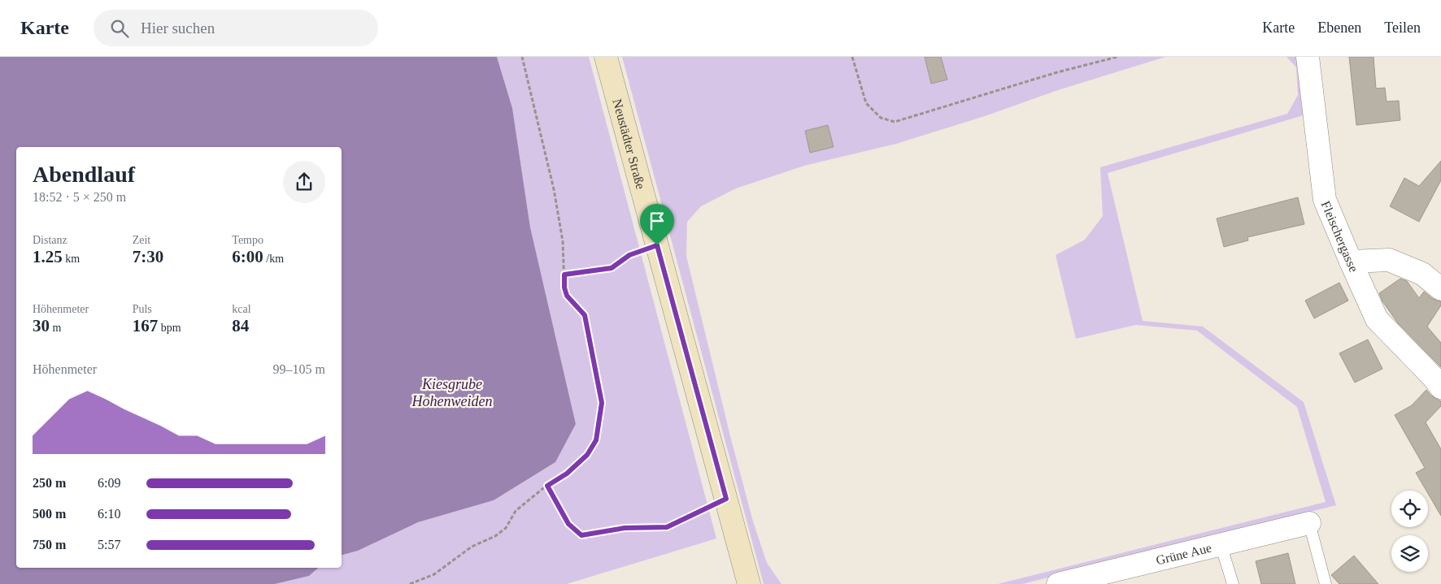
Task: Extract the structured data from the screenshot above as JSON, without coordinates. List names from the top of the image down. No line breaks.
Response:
{"streets":{"main road":["Neustädter Straße"],"street":["Fleischergasse","Grüne Aue"]},"water":["Kiesgrube Hohenweiden"],"page":{"header":"Karte","search":"Hier suchen","nav":["Karte","Ebenen","Teilen"],"heading":["Abendlauf","18:52 · 5 × 250 m"],"stats":[["Distanz","1.25 km"],["Zeit","7:30"],["Tempo","6:00 /km"],["Höhenmeter","30 m"],["Puls","167 bpm"],["kcal","84"]],"chart":["Höhenmeter","99–105 m"],"list":[{"name":"250 m","note":"6:09"},{"name":"500 m","note":"6:10"},{"name":"750 m","note":"5:57"}]}}
